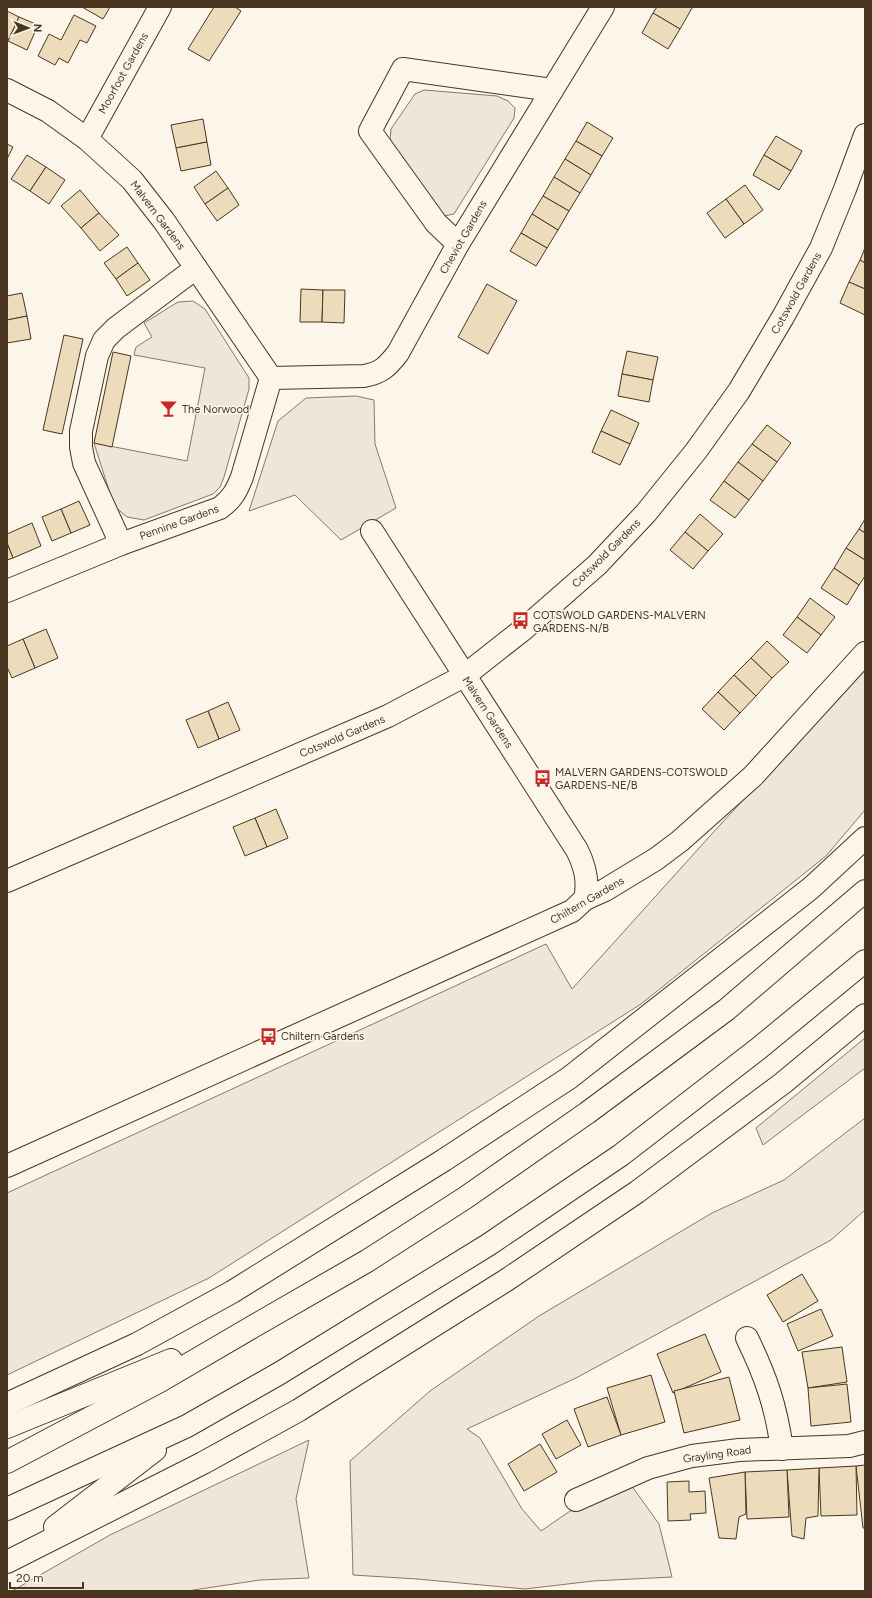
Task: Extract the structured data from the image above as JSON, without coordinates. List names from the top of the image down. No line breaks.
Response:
{"streets":{"main road":["Moorfoot Gardens","Malvern Gardens","Cheviot Gardens","Cotswold Gardens","Pennine Gardens","Chiltern Gardens","Grayling Road"]},"crossings":[["Moorfoot Gardens","Malvern Gardens"],["Malvern Gardens","Cheviot Gardens"],["Malvern Gardens","Cotswold Gardens"],["Malvern Gardens","Pennine Gardens"],["Malvern Gardens","Chiltern Gardens"],["Cheviot Gardens","Pennine Gardens"]],"places":{"bar":["The Norwood"],"bus stop":["COTSWOLD GARDENS-MALVERN GARDENS-N/B","MALVERN GARDENS-COTSWOLD GARDENS-NE/B","Chiltern Gardens"]},"scale_bar":"20 m","north":"right"}
